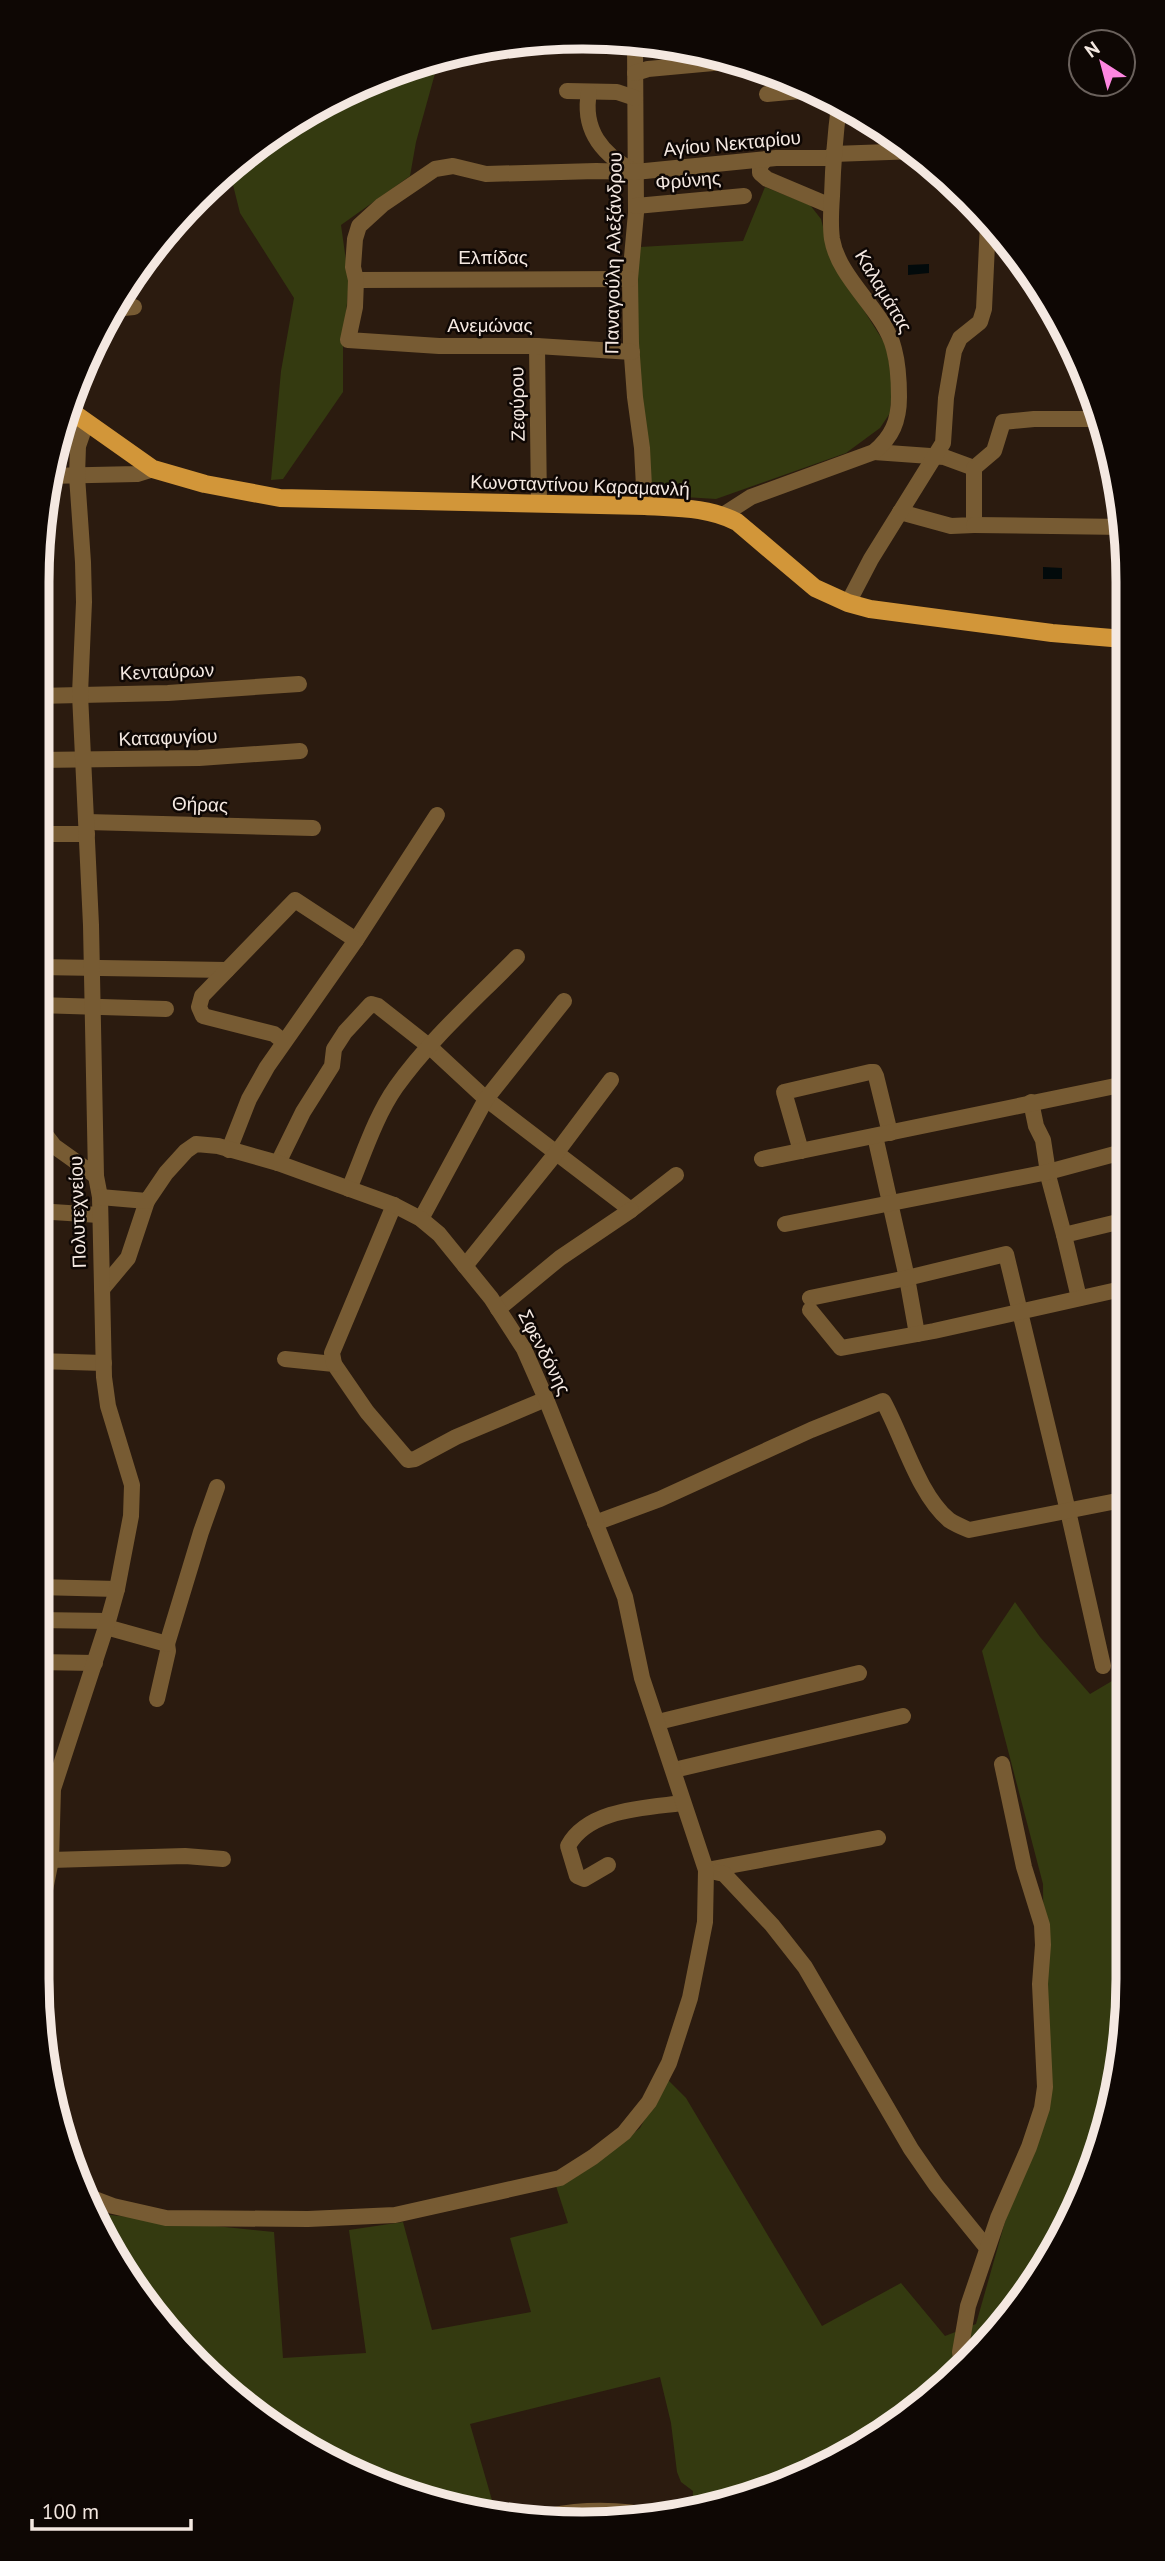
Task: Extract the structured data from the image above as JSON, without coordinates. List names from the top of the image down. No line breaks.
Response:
{"streets":{"main road":["Κωνσταντίνου Καραμανλή"],"street":["Αγίου Νεκταρίου","Φρύνης","Παναγούλη Αλεξάνδρου","Ελπίδας","Καλαμάτας","Ανεμώνας","Ζεφύρου","Κενταύρων","Καταφυγίου","Θήρας","Πολυτεχνείου","Σφενδόνης"]},"crossings":[["Αγίου Νεκταρίου","Παναγούλη Αλεξάνδρου"],["Αγίου Νεκταρίου","Ελπίδας"],["Αγίου Νεκταρίου","Καλαμάτας"],["Αγίου Νεκταρίου","Ανεμώνας"],["Φρύνης","Παναγούλη Αλεξάνδρου"],["Παναγούλη Αλεξάνδρου","Ελπίδας"],["Παναγούλη Αλεξάνδρου","Ανεμώνας"],["Παναγούλη Αλεξάνδρου","Κωνσταντίνου Καραμανλή"],["Ανεμώνας","Ζεφύρου"],["Ζεφύρου","Κωνσταντίνου Καραμανλή"],["Κωνσταντίνου Καραμανλή","Πολυτεχνείου"],["Κενταύρων","Πολυτεχνείου"],["Καταφυγίου","Πολυτεχνείου"],["Θήρας","Πολυτεχνείου"]],"scale_bar":"100 m","north":"top left"}
